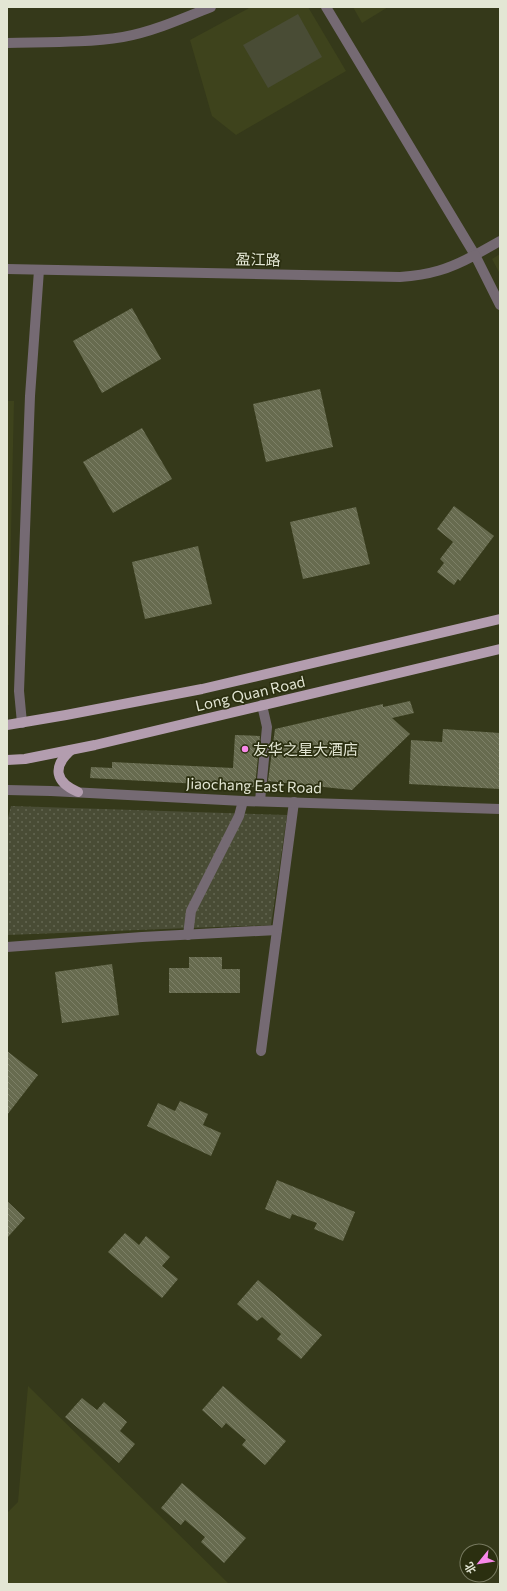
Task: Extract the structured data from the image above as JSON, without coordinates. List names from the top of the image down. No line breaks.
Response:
{"streets":{"main road":["Long Quan Road"],"street":["盈江路","Jiaochang East Road"]},"places":["友华之星大酒店"],"north":"bottom left"}
